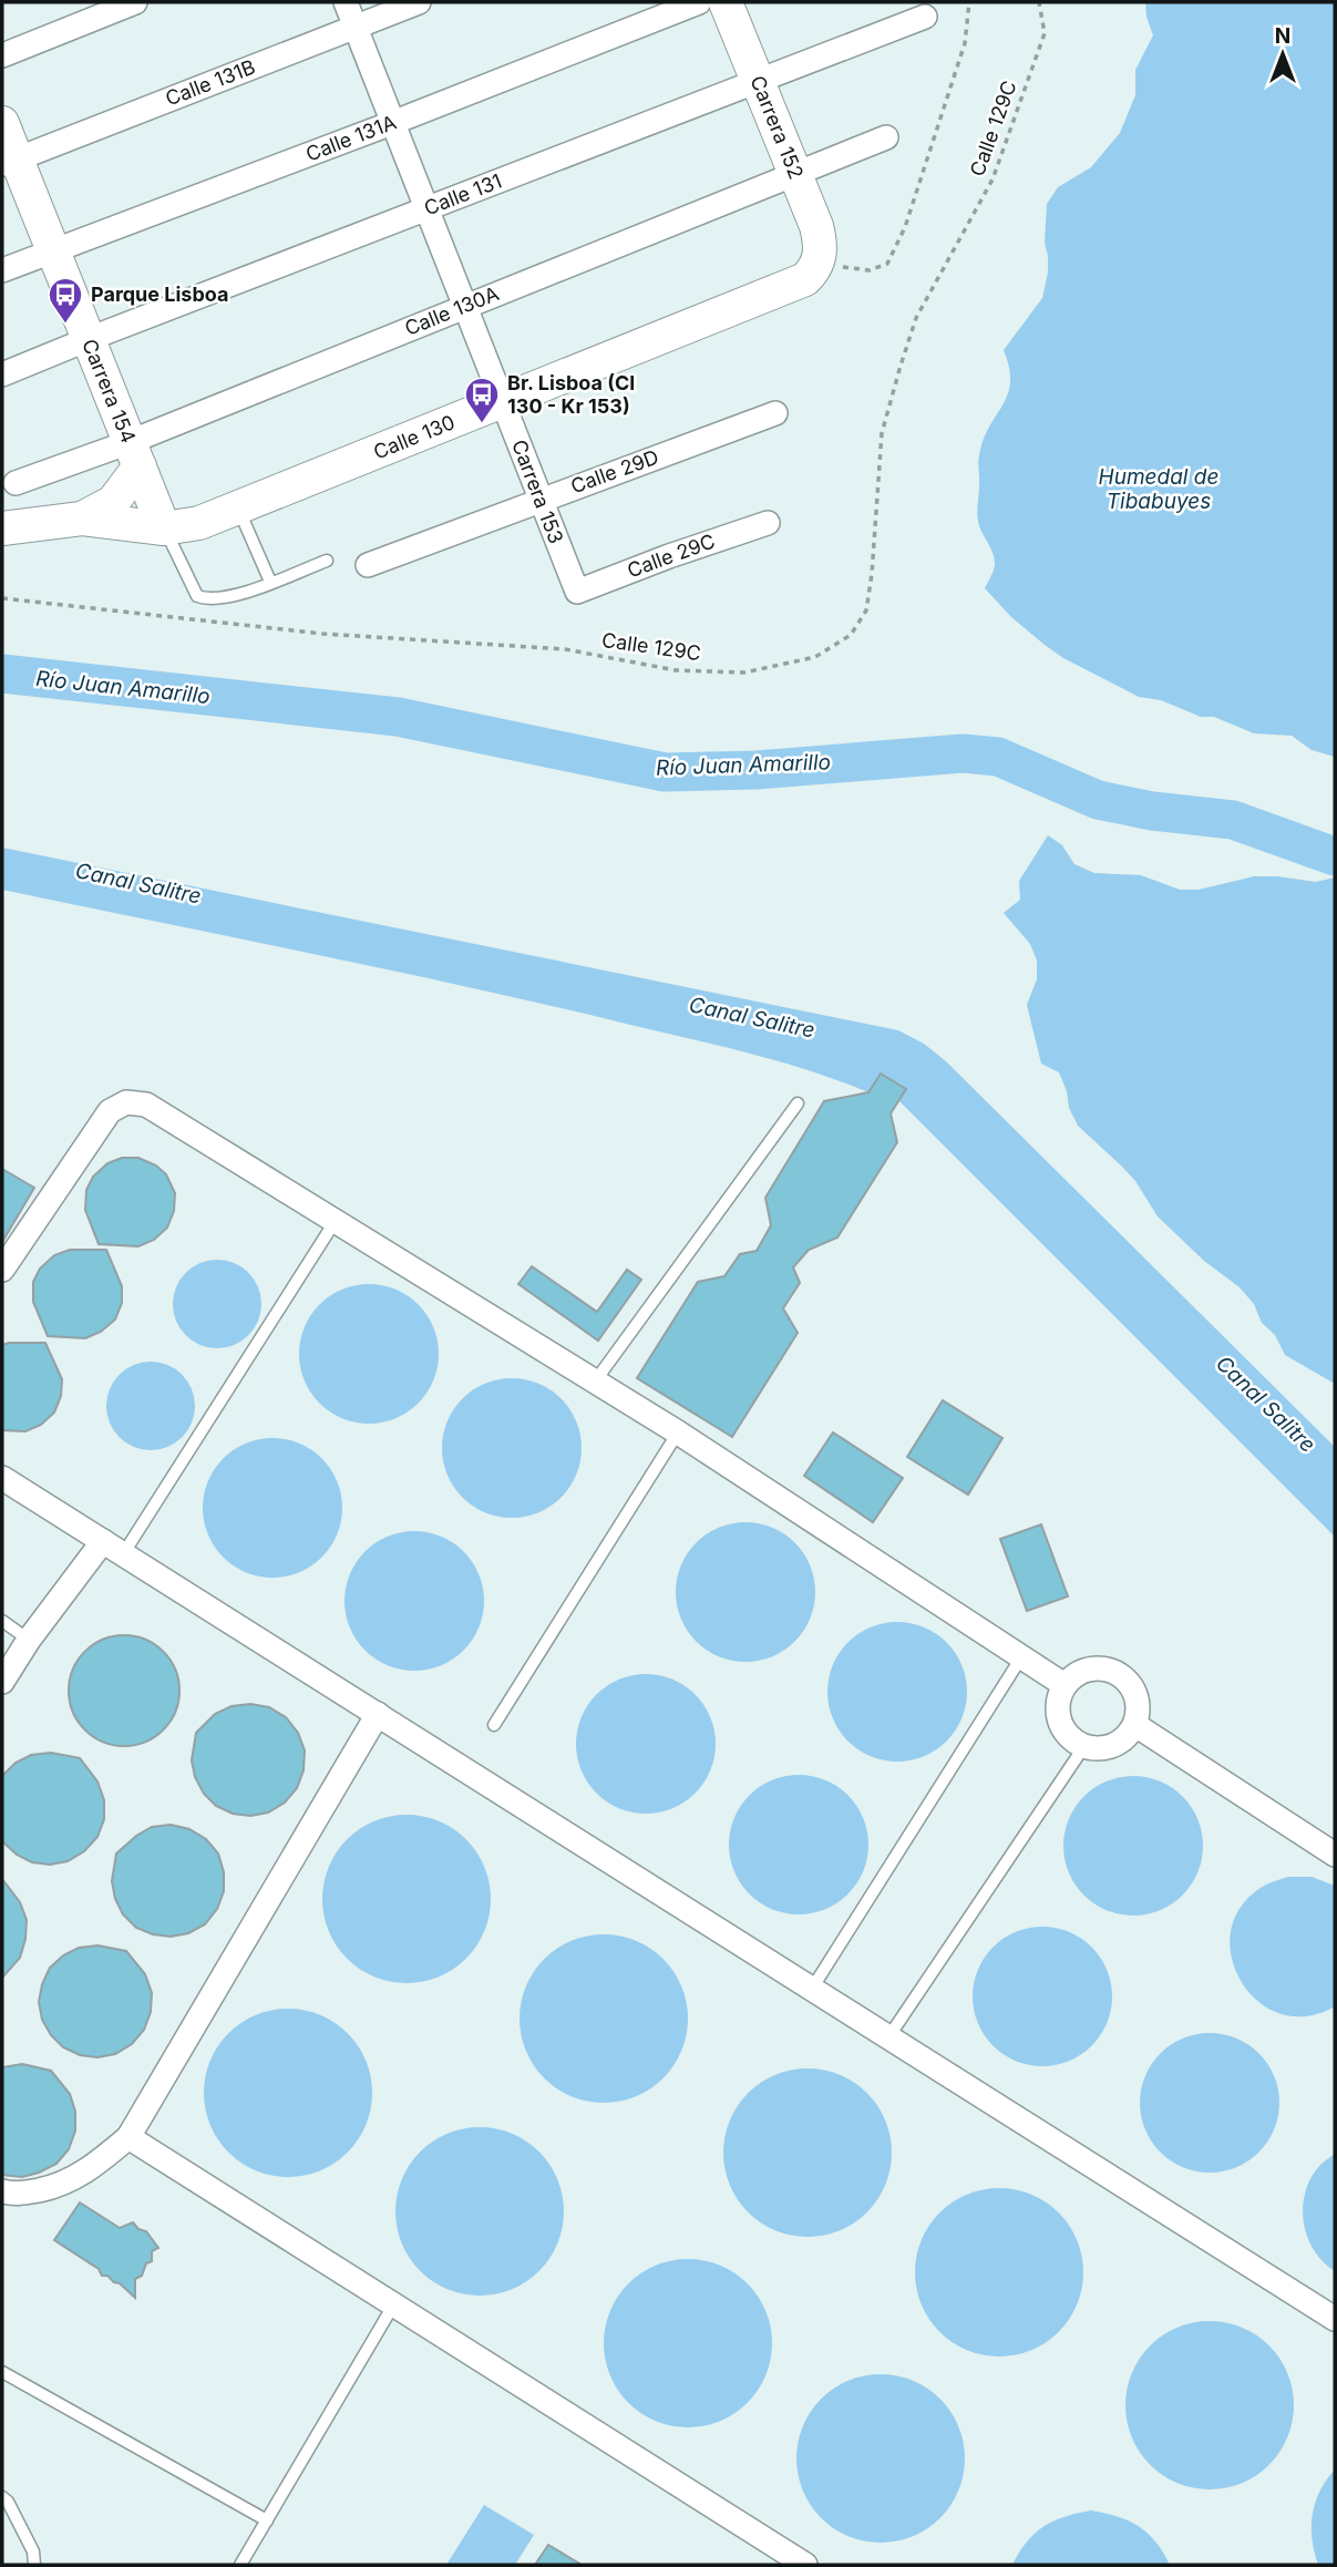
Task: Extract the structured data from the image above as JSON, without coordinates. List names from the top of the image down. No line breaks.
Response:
{"streets":{"main road":["Carrera 152","Carrera 154","Calle 130"],"street":["Calle 131B","Calle 131A","Calle 131","Calle 130A","Calle 29D","Carrera 153","Calle 29C"],"path":["Calle 129C"]},"crossings":[["Calle 131B","Carrera 154"],["Calle 131B","Carrera 153"],["Carrera 152","Calle 131"],["Carrera 152","Calle 130A"],["Carrera 152","Calle 130"],["Calle 131A","Carrera 154"],["Calle 131A","Carrera 153"],["Calle 131","Carrera 154"],["Calle 131","Carrera 153"],["Calle 130A","Carrera 154"],["Calle 130A","Carrera 153"],["Carrera 154","Calle 130"],["Calle 130","Carrera 153"],["Calle 29D","Carrera 153"],["Carrera 153","Calle 29C"]],"water":["Humedal de Tibabuyes","Río Juan Amarillo","Canal Salitre"],"places":{"bus stop":["Parque Lisboa","Br. Lisboa (Cl 130 - Kr 153)"]},"north":"top"}
